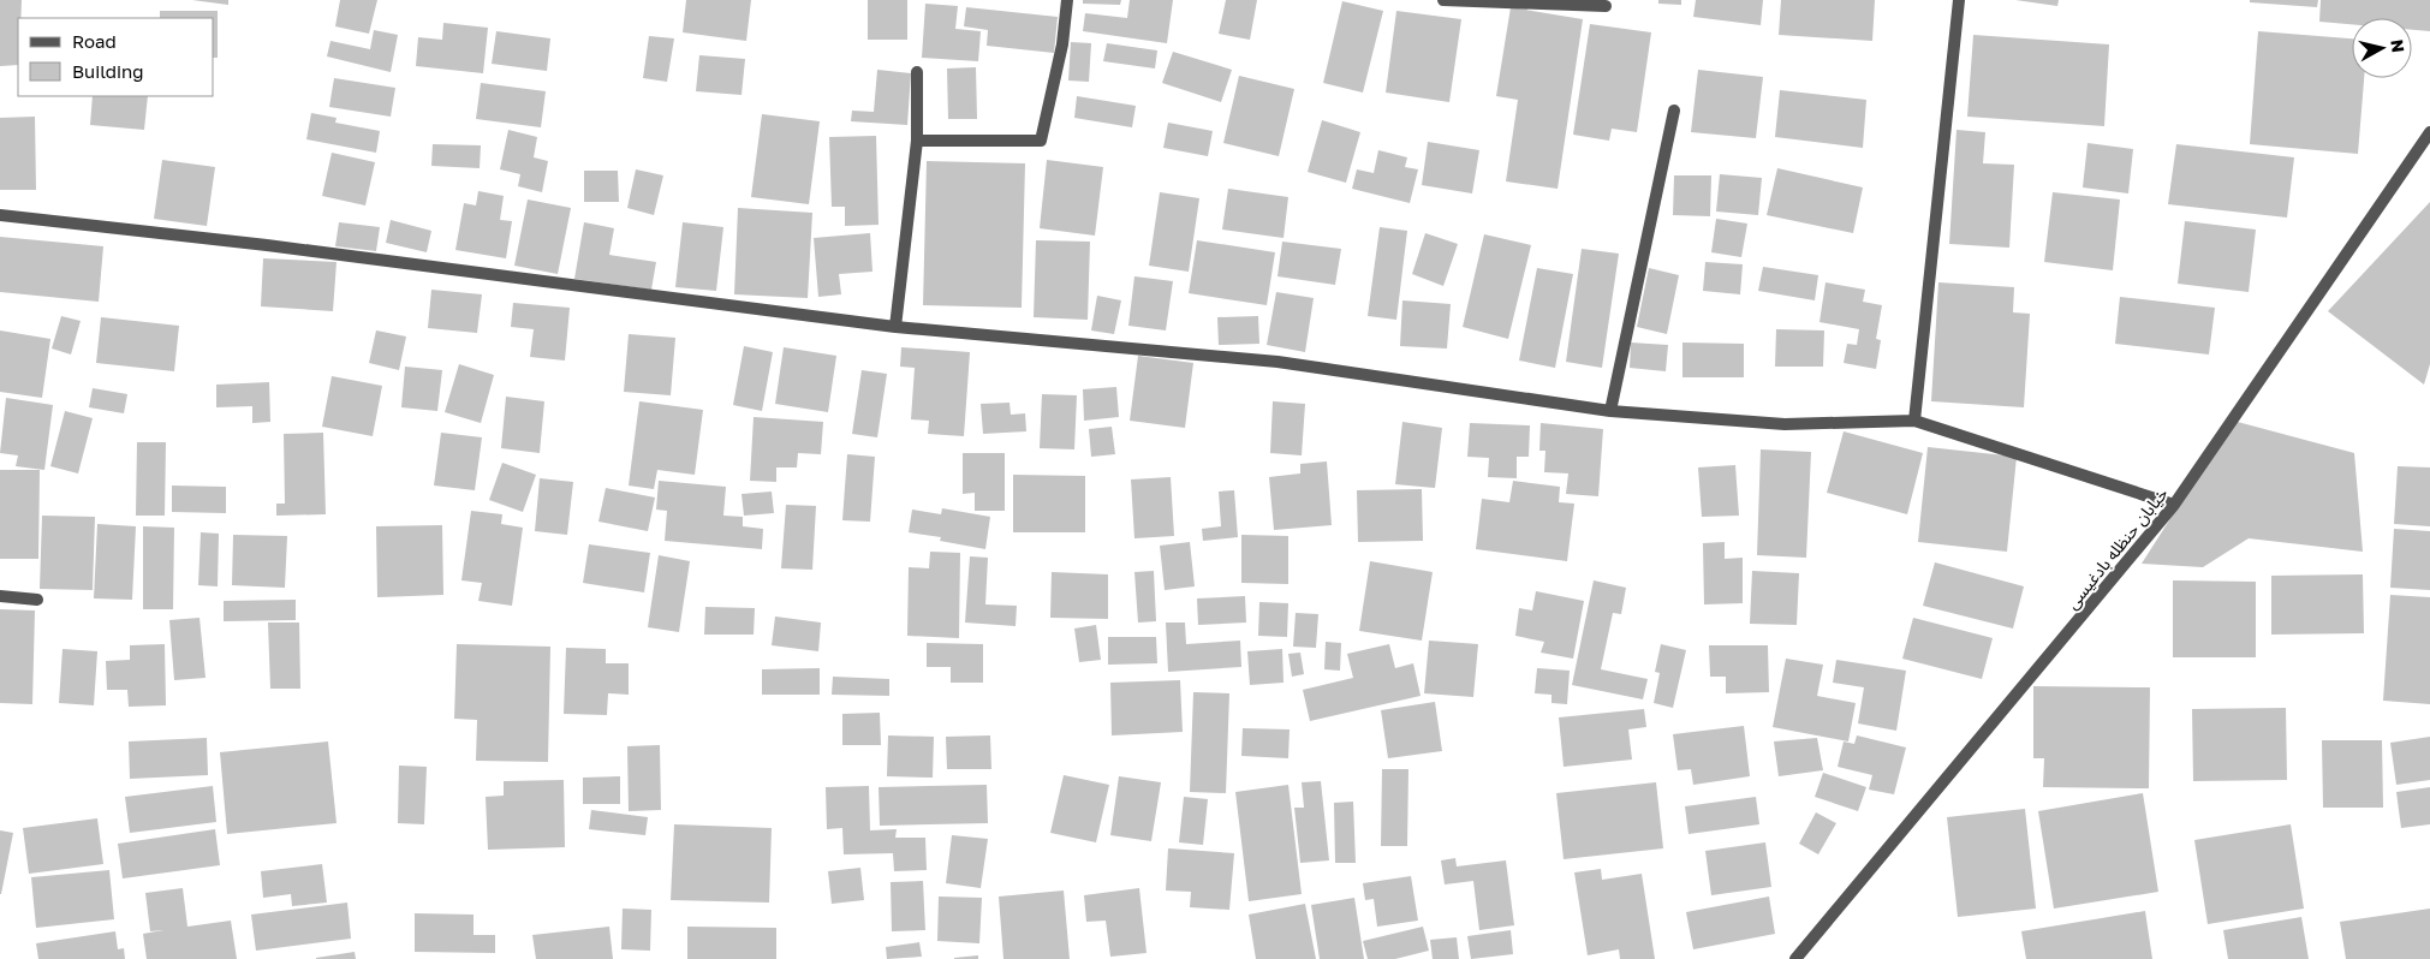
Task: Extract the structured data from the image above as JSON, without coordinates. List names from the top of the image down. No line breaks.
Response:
{"streets":{"street":["خیابان حنظله بادغیسی"]},"legend":["Road","Building"],"north":"right"}
